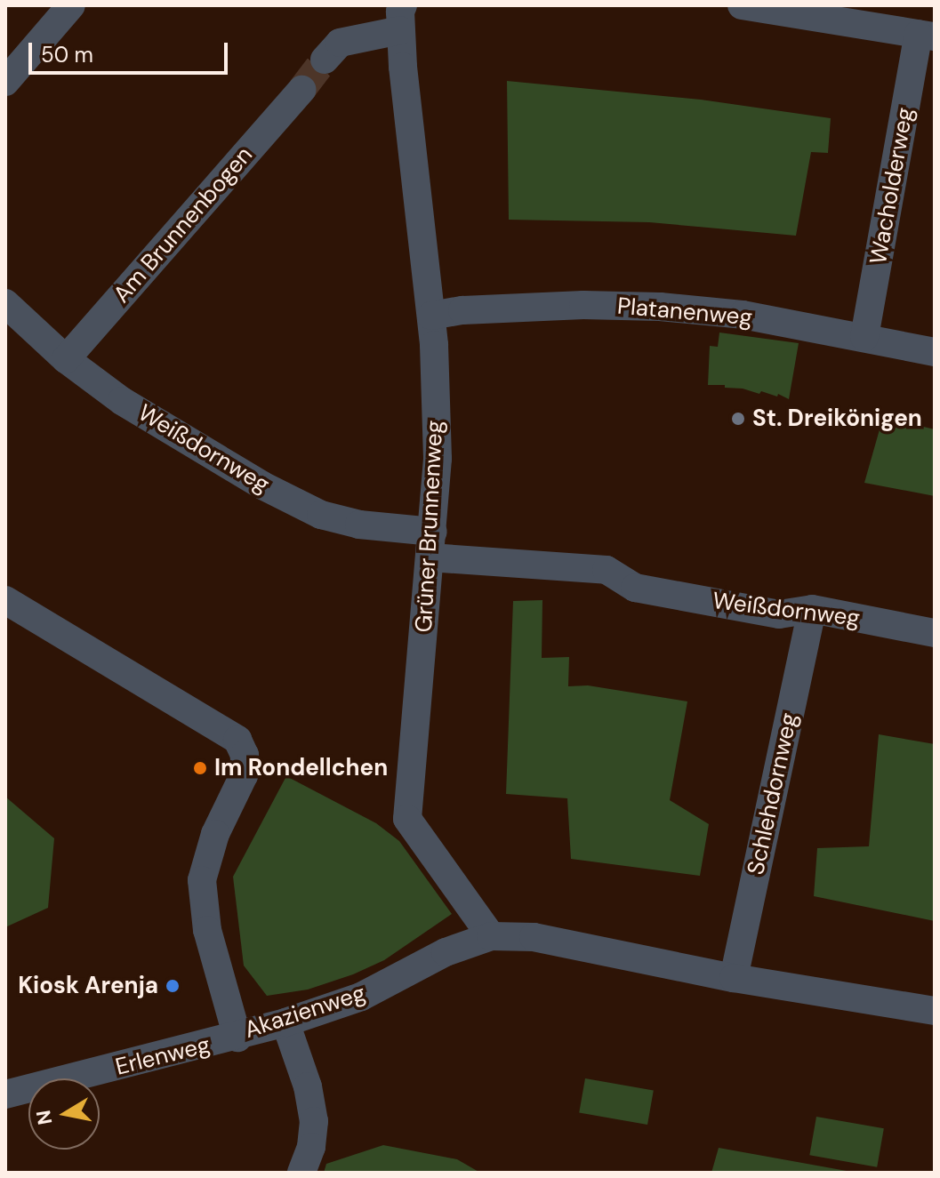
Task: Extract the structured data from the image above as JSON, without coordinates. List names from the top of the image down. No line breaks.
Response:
{"streets":{"street":["Wacholderweg","Am Brunnenbogen","Platanenweg","Weißdornweg","Grüner Brunnenweg","Schlehdornweg","Akazienweg","Erlenweg"]},"crossings":[["Wacholderweg","Platanenweg"],["Am Brunnenbogen","Weißdornweg"],["Platanenweg","Grüner Brunnenweg"],["Weißdornweg","Grüner Brunnenweg"],["Weißdornweg","Schlehdornweg"],["Grüner Brunnenweg","Akazienweg"],["Schlehdornweg","Akazienweg"],["Akazienweg","Erlenweg"]],"places":["St. Dreikönigen","Im Rondellchen","Kiosk Arenja"],"scale_bar":"50 m","north":"left"}
